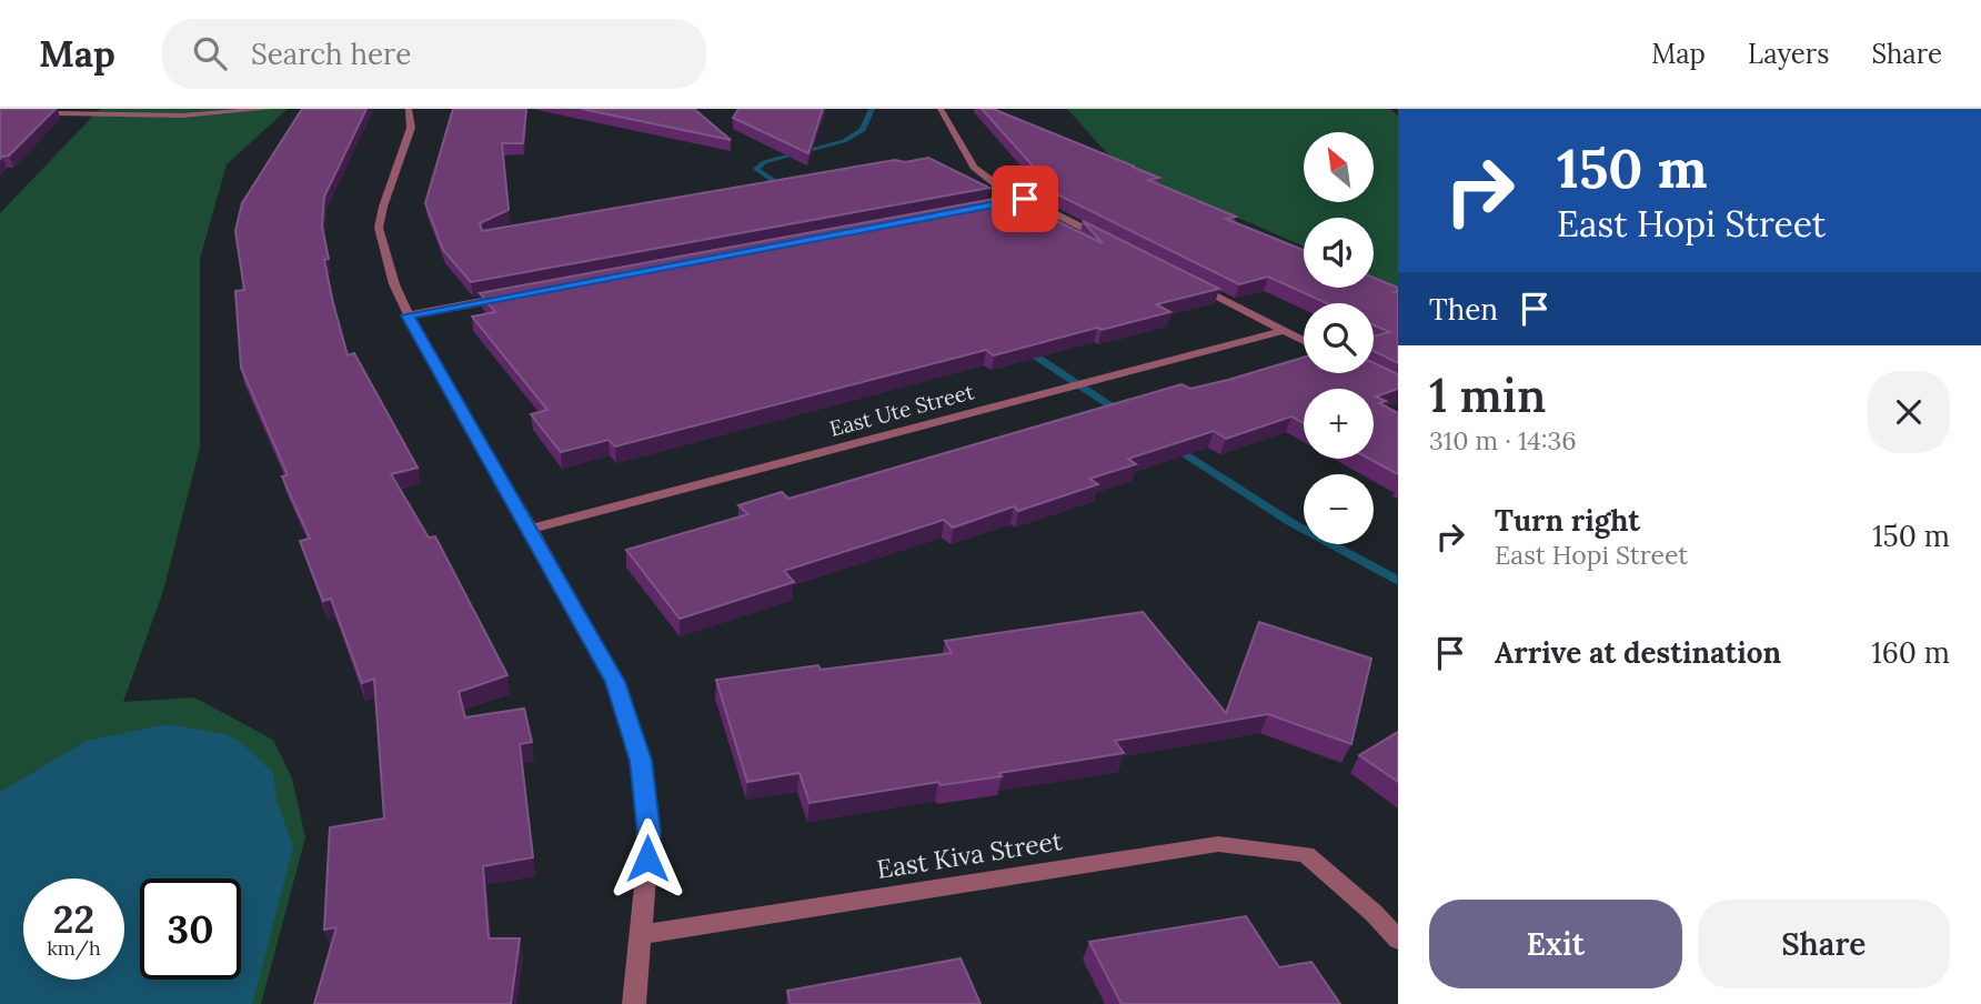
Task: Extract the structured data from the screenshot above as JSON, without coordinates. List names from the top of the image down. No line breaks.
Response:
{"streets":{"street":["East Ute Street","East Kiva Street"]},"north":"top left","page":{"header":"Map","search":"Search here","nav":["Map","Layers","Share"],"turn":["150 m","East Hopi Street"],"map_buttons":["+","−"],"then":"Then","heading":["1 min","310 m · 14:36"],"list":[{"name":"Turn right","note":"East Hopi Street","value":"150 m"},{"name":"Arrive at destination","value":"160 m"}],"speed":"22 km/h","limit":"30","buttons":["Exit","Share"]}}
